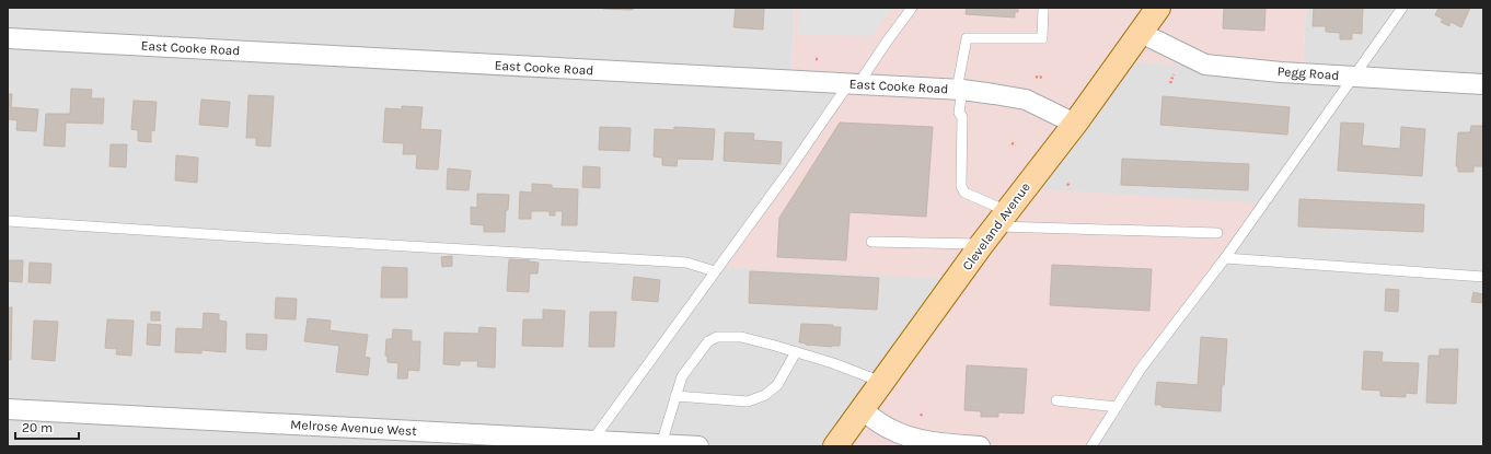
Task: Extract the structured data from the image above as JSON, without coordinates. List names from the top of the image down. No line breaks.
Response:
{"streets":{"main road":["Cleveland Avenue"],"street":["East Cooke Road","Pegg Road","Melrose Avenue West"]},"crossings":[["East Cooke Road","Cleveland Avenue"],["Pegg Road","Cleveland Avenue"]],"scale_bar":"20 m"}
